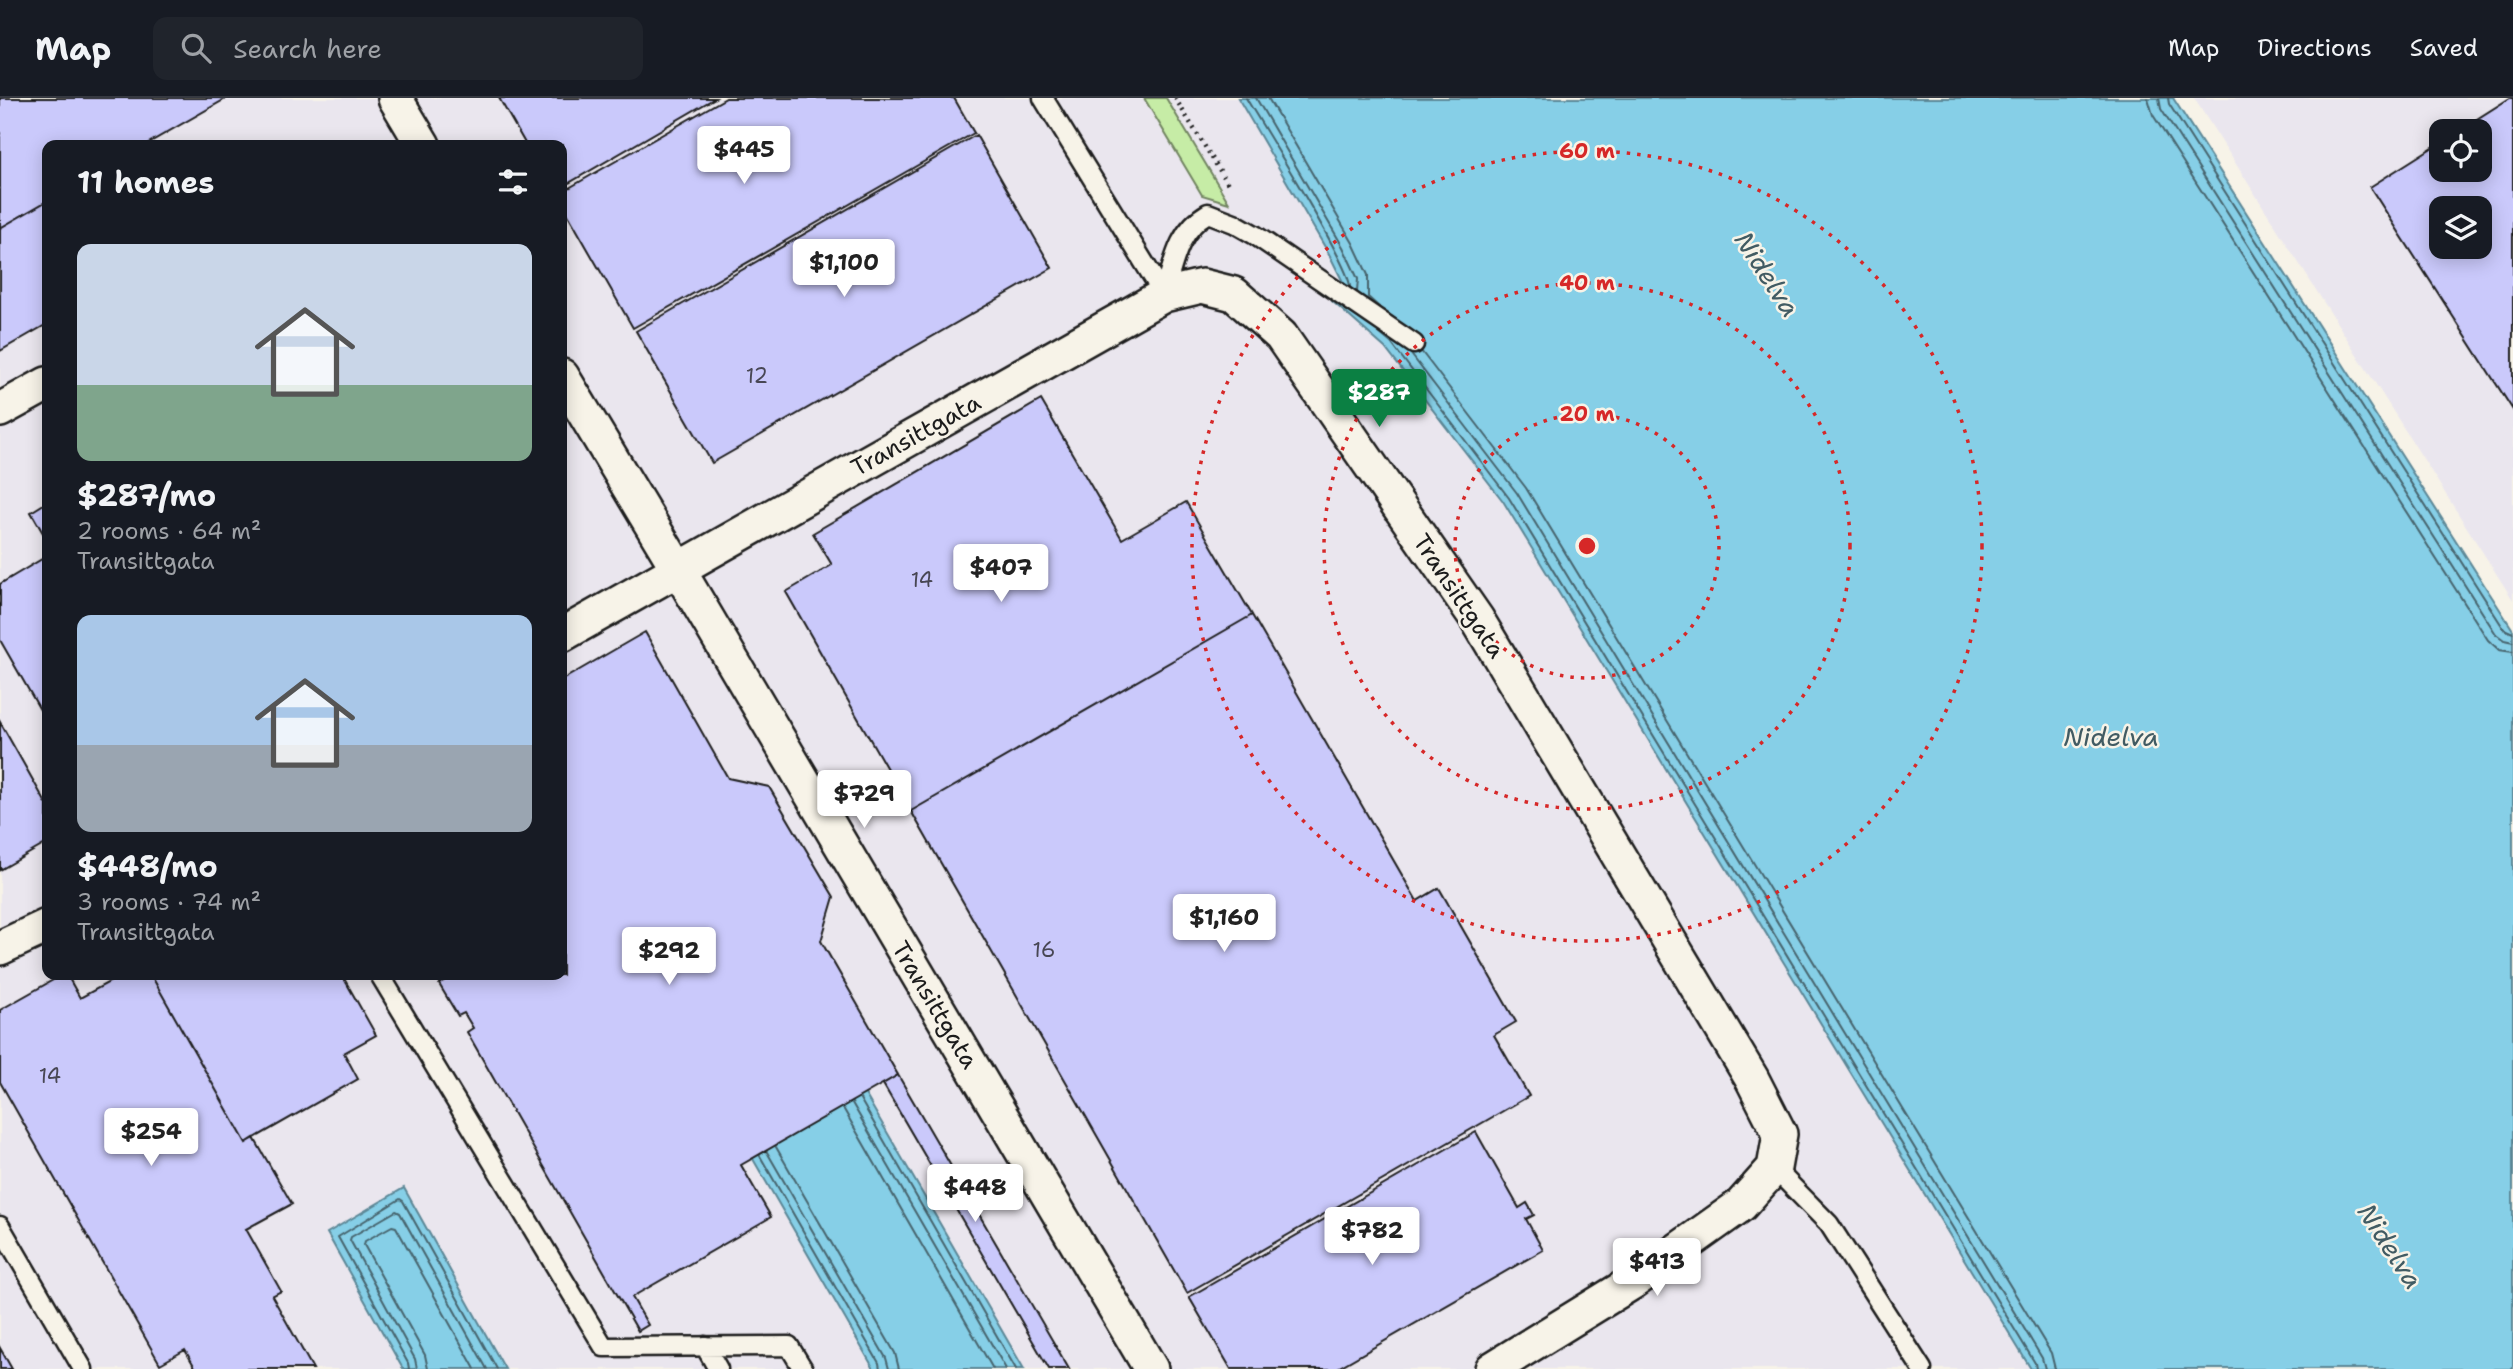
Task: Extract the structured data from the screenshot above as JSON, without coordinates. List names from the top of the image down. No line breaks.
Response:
{"streets":{"street":["Transittgata"]},"water":["Nidelva"],"house_numbers":["12","14","16","14"],"page":{"header":"Map","search":"Search here","nav":["Map","Directions","Saved"],"price":["$445","$1,100","$287","$407","$729","$1,160","$292","$254","$448","$782","$413"],"heading":"11 homes","list":[{"name":"$287/mo","note":"2 rooms · 64 m² · Transittgata"},{"name":"$448/mo","note":"3 rooms · 74 m² · Transittgata"}]},"rings":["60 m","40 m","20 m"]}
